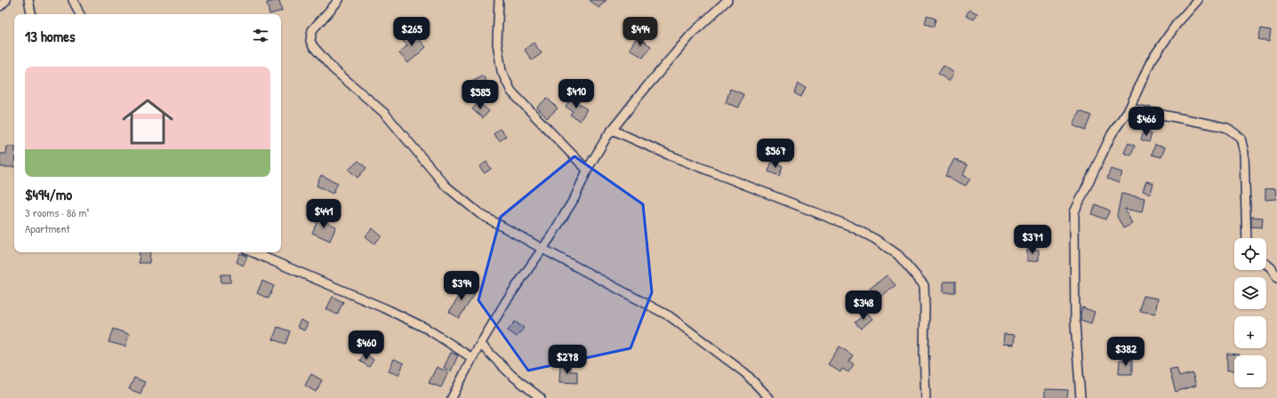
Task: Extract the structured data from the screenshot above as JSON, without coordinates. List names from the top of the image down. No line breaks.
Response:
{"page":{"heading":"13 homes","price":["$265","$494","$410","$585","$466","$567","$441","$371","$394","$348","$460","$382","$278"],"list":[{"name":"$494/mo","note":"3 rooms · 86 m² · Apartment"}],"map_buttons":["+","−"]}}
